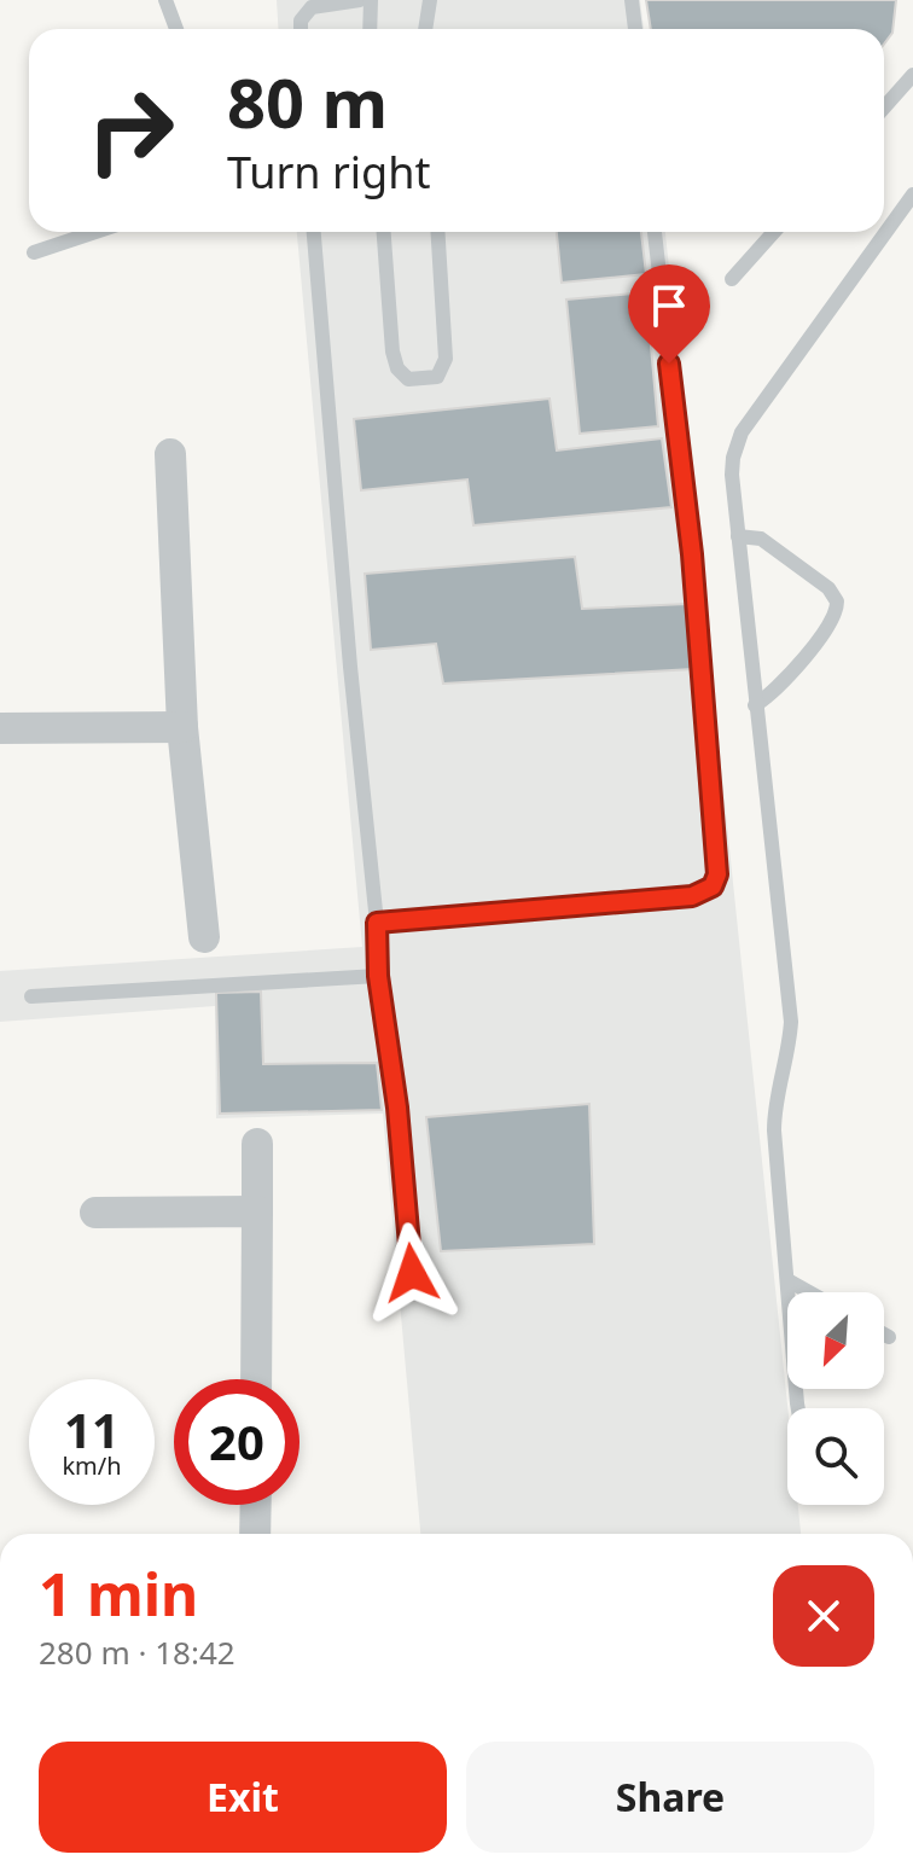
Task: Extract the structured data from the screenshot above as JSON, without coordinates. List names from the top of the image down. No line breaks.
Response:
{"north":"bottom left","page":{"turn":["80 m","Turn right"],"speed":"11 km/h","limit":"20","heading":["1 min","280 m · 18:42"],"buttons":["Exit","Share"]}}
